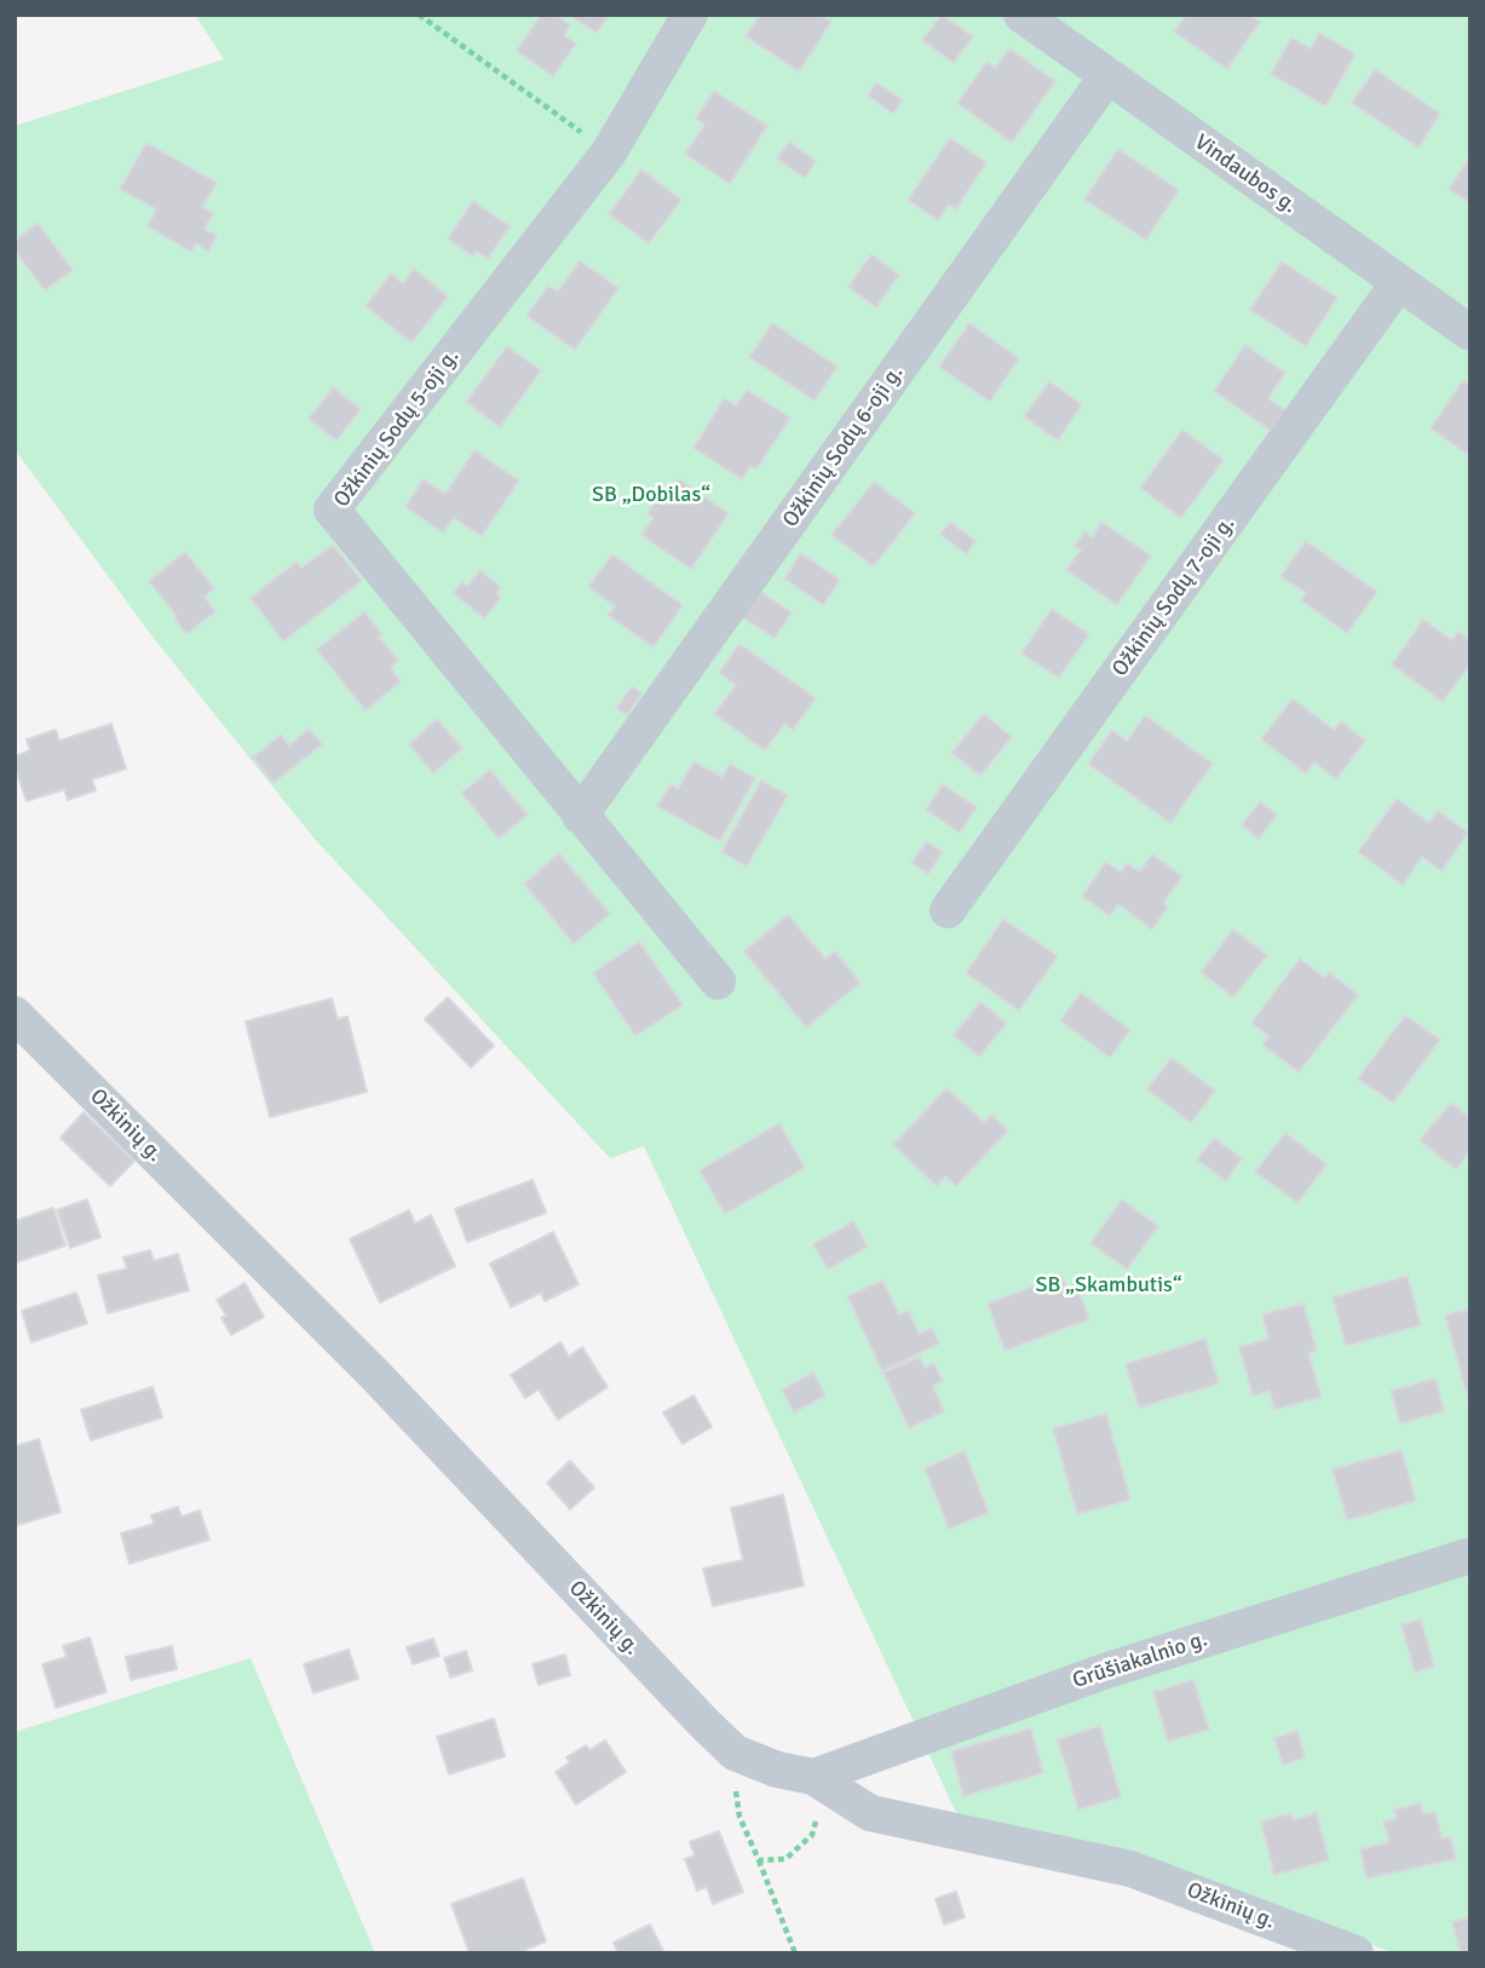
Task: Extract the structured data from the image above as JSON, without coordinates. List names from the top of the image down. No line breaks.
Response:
{"streets":{"street":["Vindaubos g.","Ožkinių Sodų 5-oji g.","Ožkinių Sodų 6-oji g.","Ožkinių Sodų 7-oji g.","Ožkinių g.","Grūšiakalnio g."]},"crossings":[["Vindaubos g.","Ožkinių Sodų 6-oji g."],["Vindaubos g.","Ožkinių Sodų 7-oji g."],["Ožkinių Sodų 5-oji g.","Ožkinių Sodų 6-oji g."],["Ožkinių g.","Grūšiakalnio g."]],"parks":["SB „Dobilas“","SB „Skambutis“"]}
